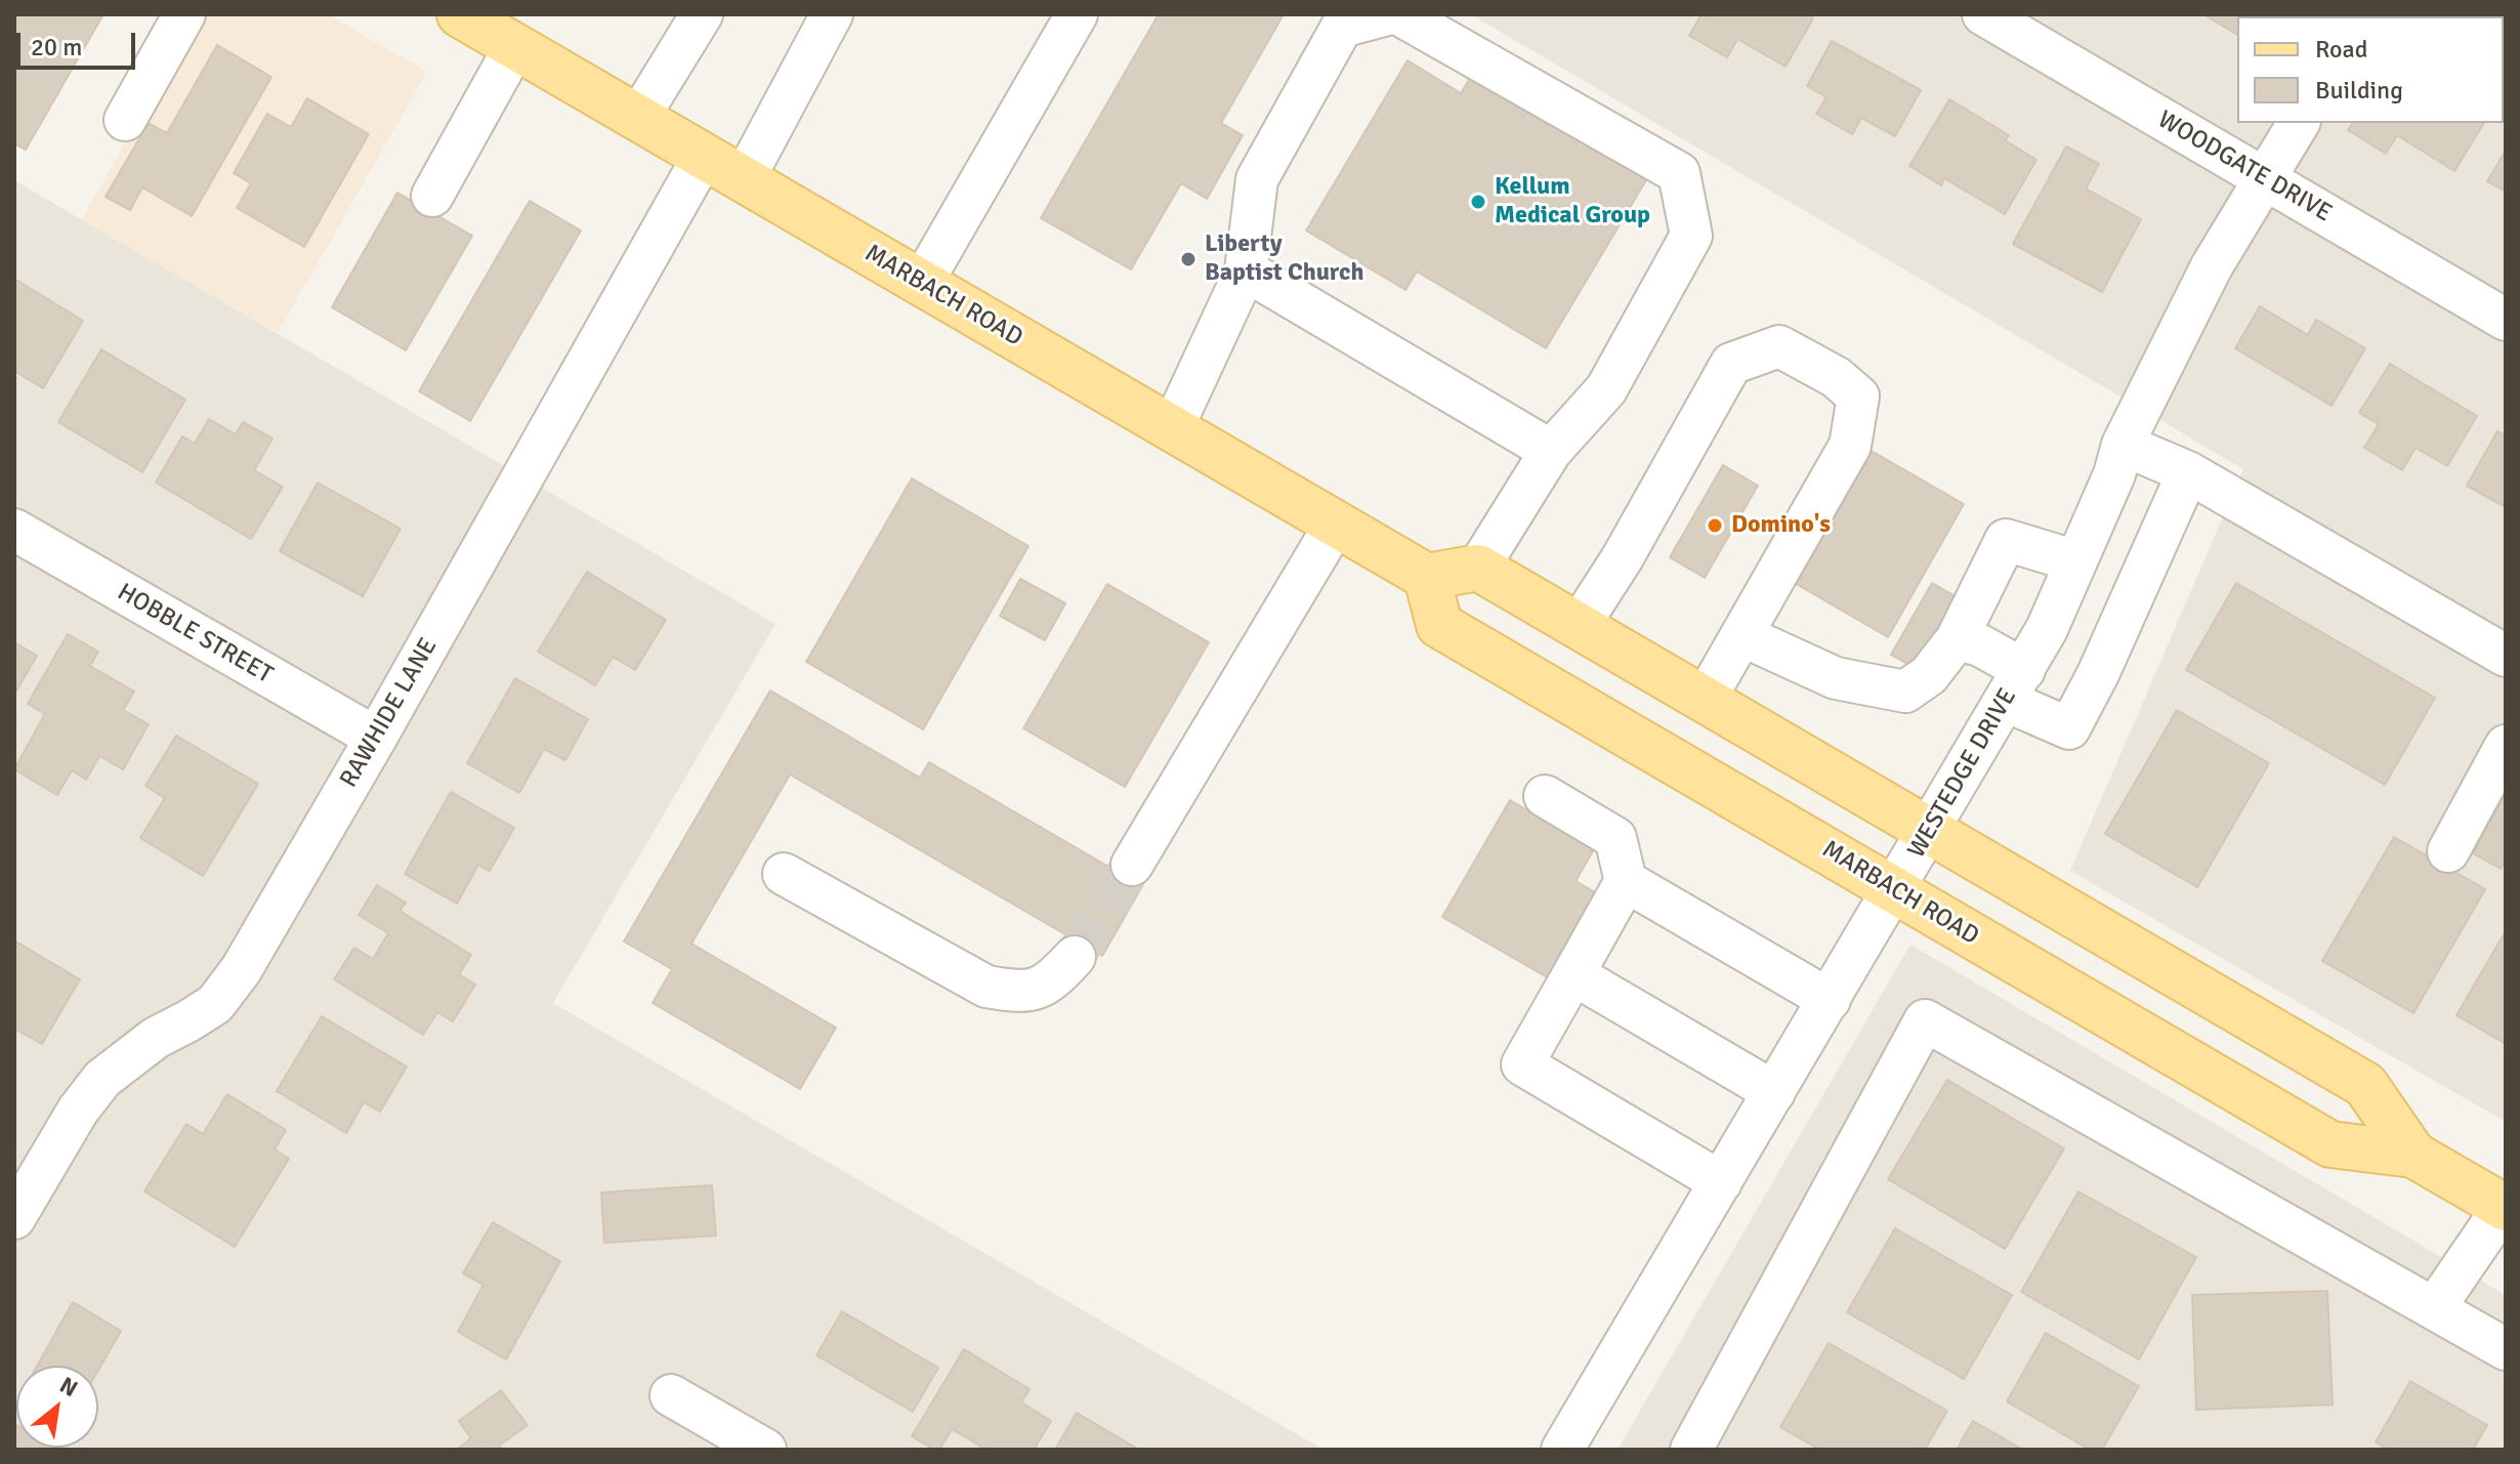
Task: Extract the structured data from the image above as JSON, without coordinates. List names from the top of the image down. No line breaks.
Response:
{"streets":{"main road":["MARBACH ROAD"],"street":["WOODGATE DRIVE","HOBBLE STREET","RAWHIDE LANE","WESTEDGE DRIVE"]},"crossings":[["WOODGATE DRIVE","WESTEDGE DRIVE"],["MARBACH ROAD","RAWHIDE LANE"],["MARBACH ROAD","WESTEDGE DRIVE"],["HOBBLE STREET","RAWHIDE LANE"]],"places":["Kellum Medical Group","Liberty Baptist Church","Domino's"],"legend":["Road","Building"],"scale_bar":"20 m","north":"top right"}
